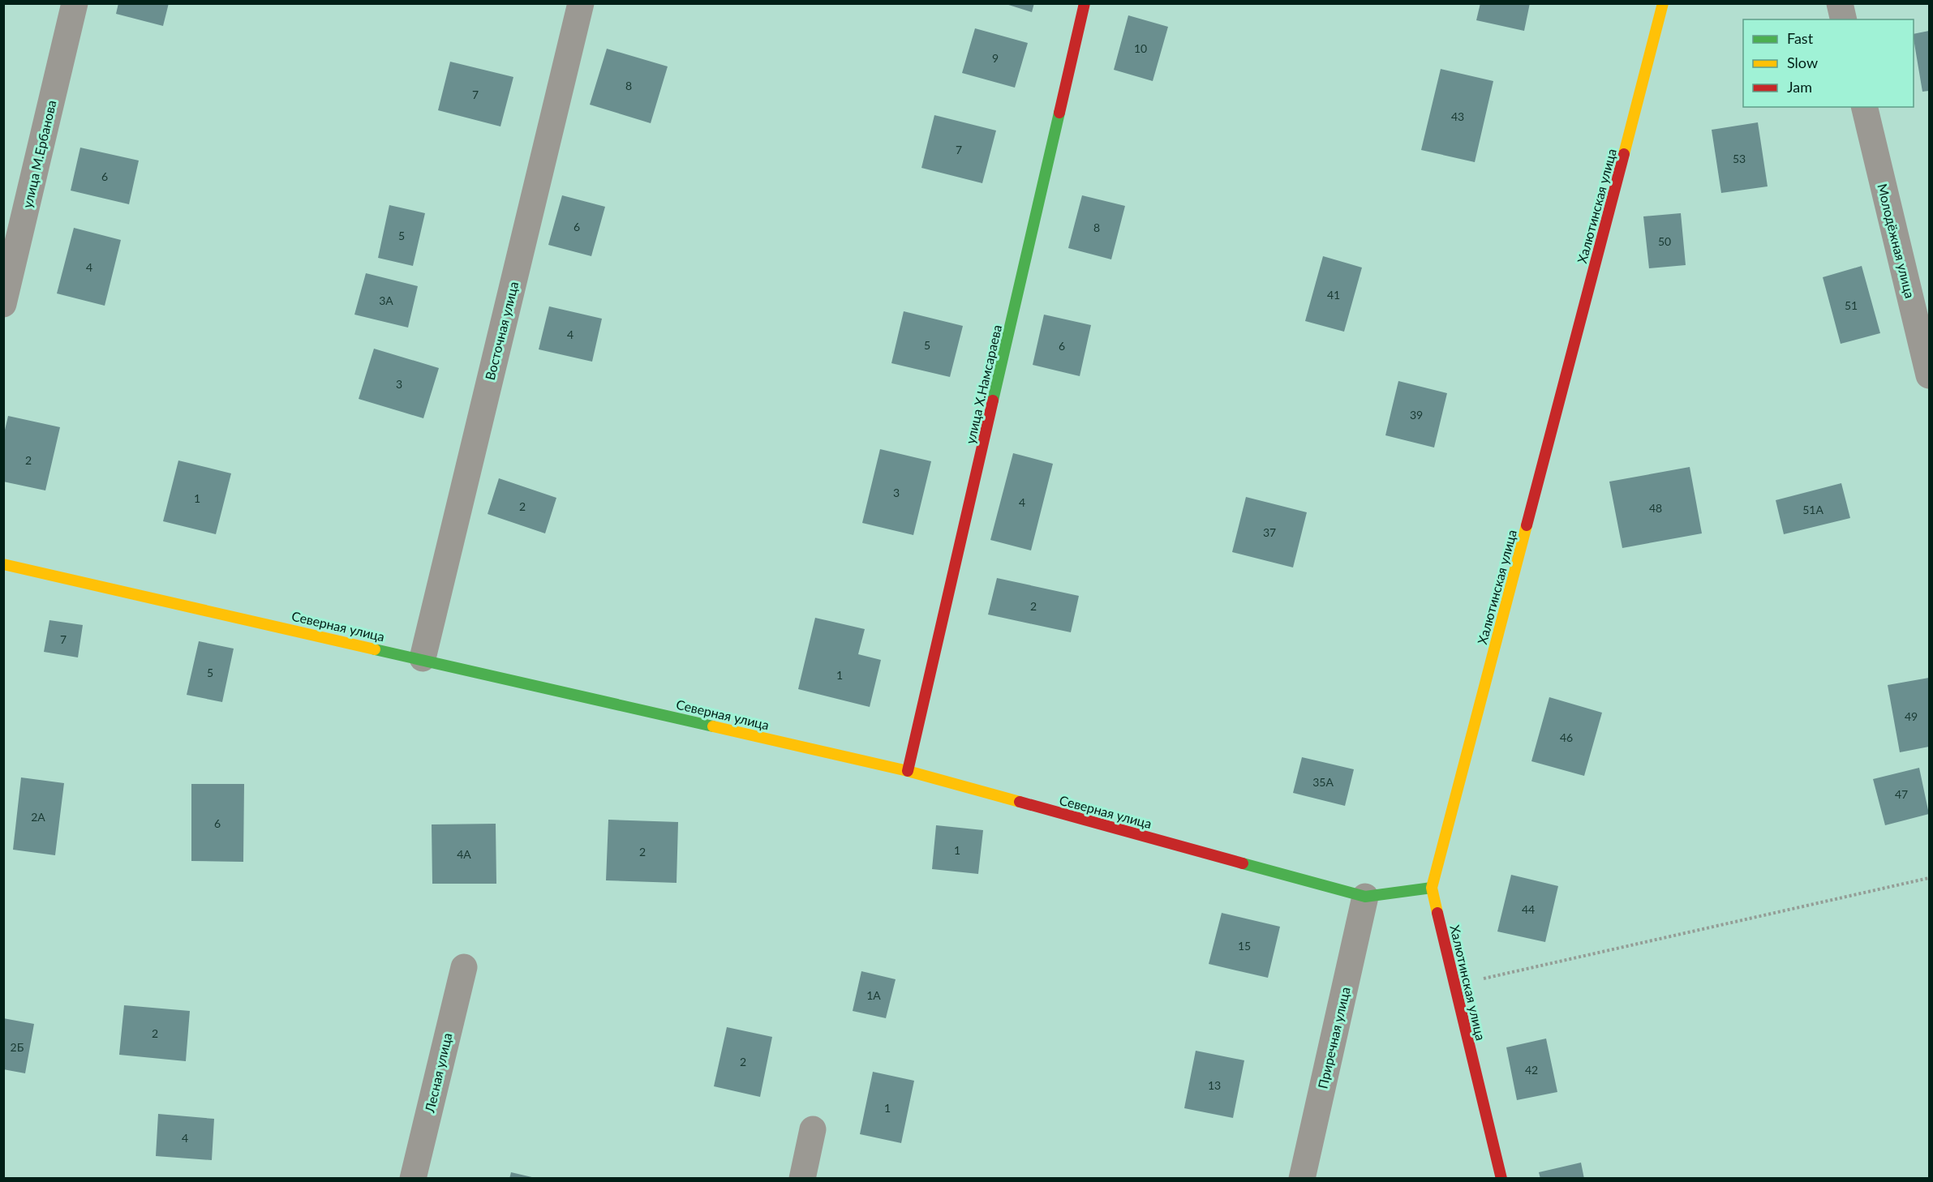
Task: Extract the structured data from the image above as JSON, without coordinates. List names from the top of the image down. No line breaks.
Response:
{"streets":{"street":["улица М.Ербанова","Халютинская улица","Молодёжная улица","Восточная улица","улица Х.Намсараева","Северная улица","Приречная улица","Лесная улица"]},"crossings":[["Халютинская улица","Северная улица"],["Восточная улица","Северная улица"],["улица Х.Намсараева","Северная улица"],["Северная улица","Приречная улица"]],"house_numbers":["10","9","8","7","43","7","53","6","6","8","5","50","4","41","3А","51","4","5","6","3","39","2","3","1","4","2","48","51А","37","2","7","5","1","49","46","35А","47","2А","6","1","2","4А","44","15","1А","2","2Б","2","42","13","1","4"],"legend":["Fast","Slow","Jam"]}
